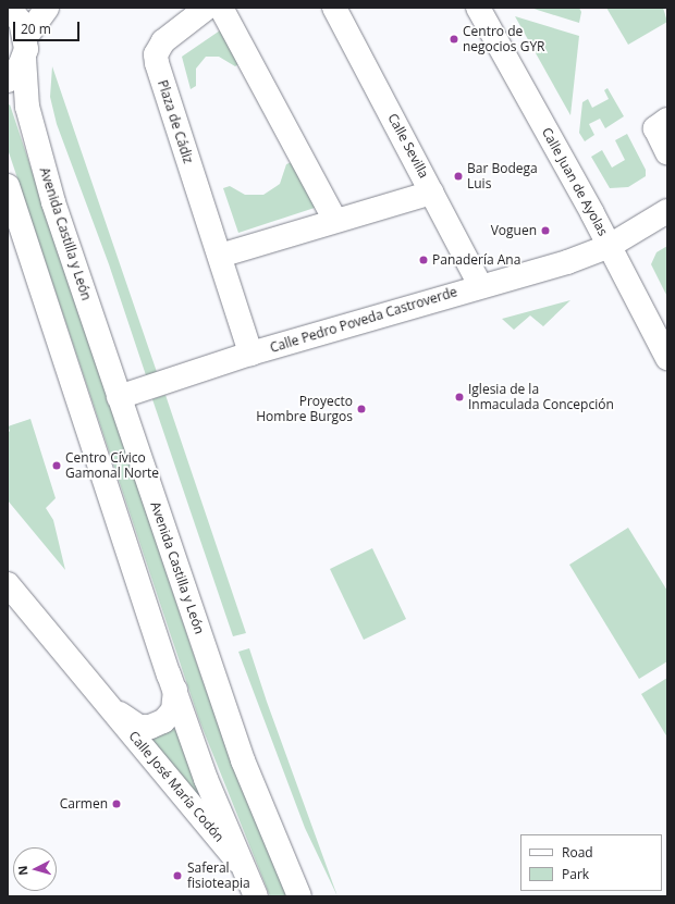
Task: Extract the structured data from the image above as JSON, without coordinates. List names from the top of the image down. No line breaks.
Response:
{"streets":{"street":["Plaza de Cádiz","Calle Sevilla","Calle Juan de Ayolas","Avenida Castilla y León","Calle Pedro Poveda Castroverde","Calle José María Codón"]},"crossings":[["Plaza de Cádiz","Calle Pedro Poveda Castroverde"],["Calle Sevilla","Calle Pedro Poveda Castroverde"],["Calle Juan de Ayolas","Calle Pedro Poveda Castroverde"],["Avenida Castilla y León","Calle Pedro Poveda Castroverde"]],"places":["Centro de negocios GYR","Bar Bodega Luis","Voguen","Panadería Ana","Iglesia de la Inmaculada Concepción","Proyecto Hombre Burgos","Centro Cívico Gamonal Norte","Carmen","Saferal fisioteapia"],"legend":["Road","Park"],"scale_bar":"20 m","north":"left"}
